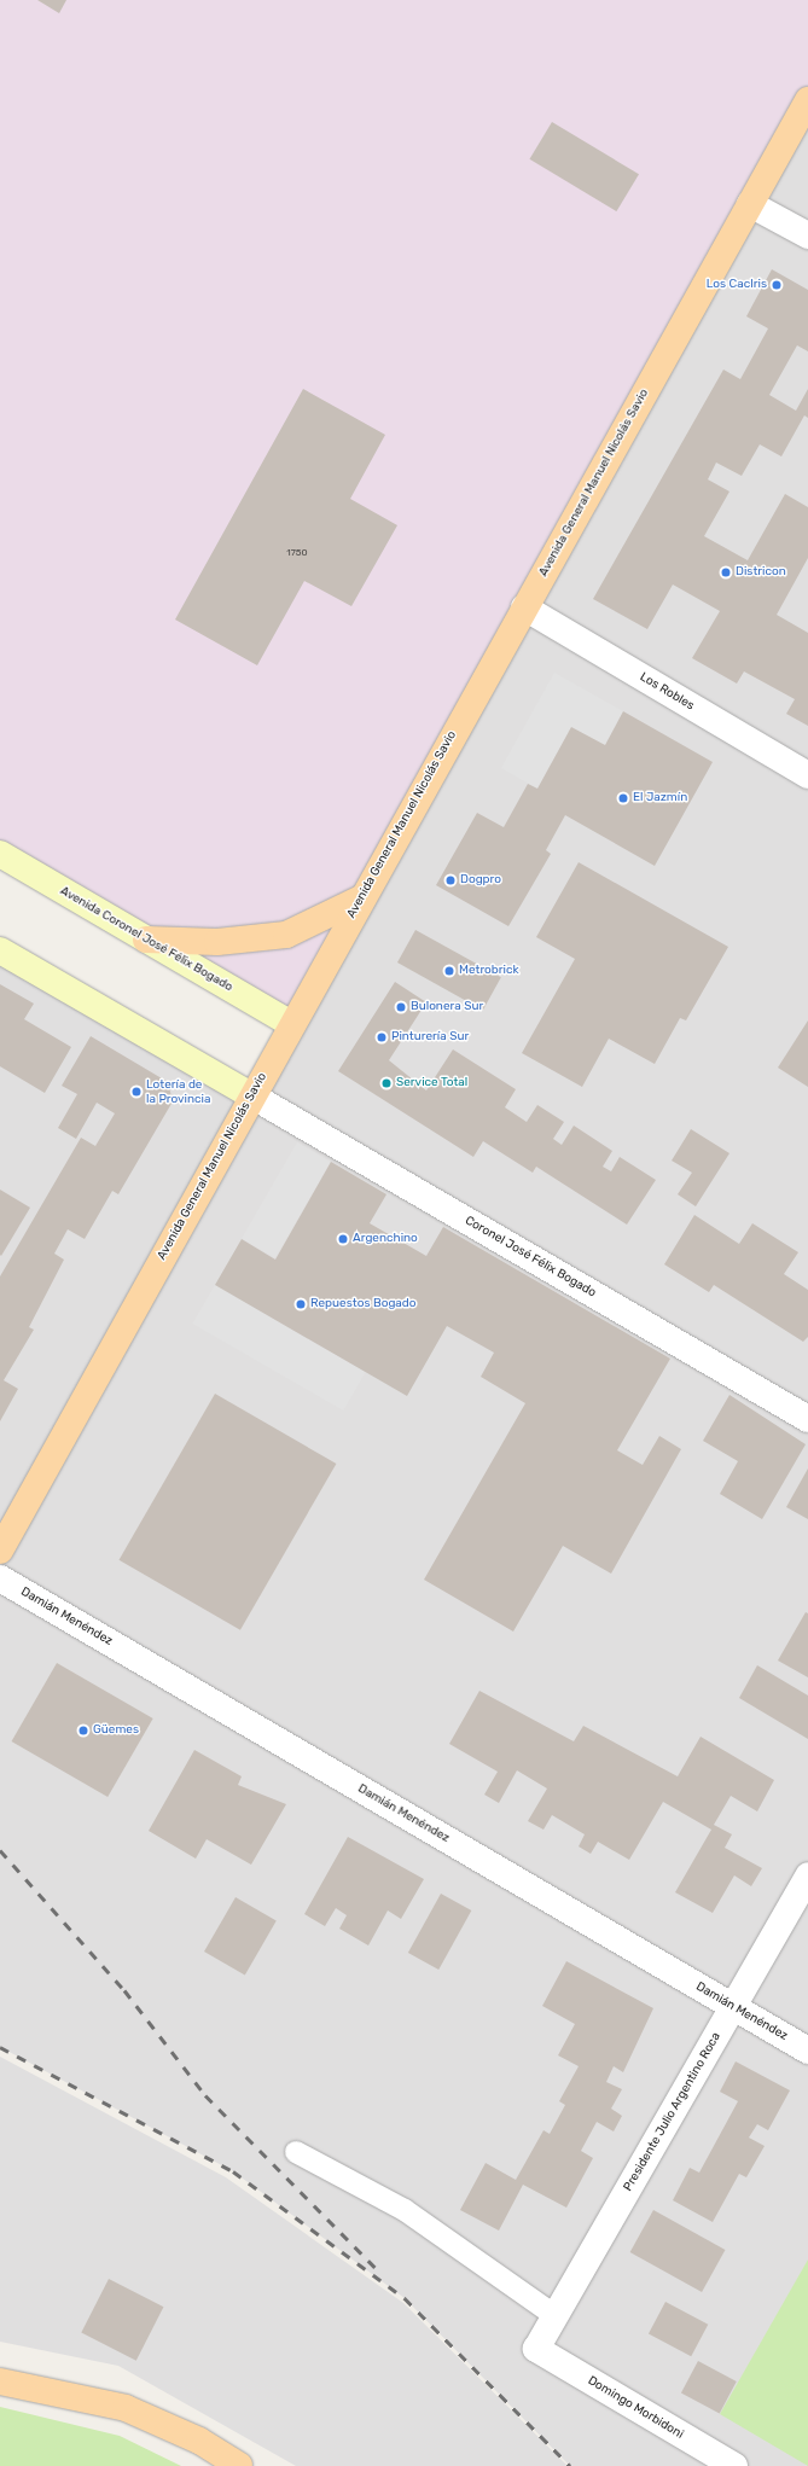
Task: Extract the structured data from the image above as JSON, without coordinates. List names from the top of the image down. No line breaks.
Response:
{"streets":{"main road":["Avenida General Manuel Nicolás Savio","Avenida Coronel José Félix Bogado"],"street":["Los Robles","Coronel José Félix Bogado","Damián Menéndez","Presidente Julio Argentino Roca","Domingo Morbidoni"]},"crossings":[["Avenida General Manuel Nicolás Savio","Los Robles"],["Avenida General Manuel Nicolás Savio","Avenida Coronel José Félix Bogado"],["Avenida General Manuel Nicolás Savio","Coronel José Félix Bogado"],["Damián Menéndez","Presidente Julio Argentino Roca"],["Presidente Julio Argentino Roca","Domingo Morbidoni"]],"places":["Los Caclris","Districon","El Jazmín","Dogpro","Metrobrick","Bulonera Sur","Pinturería Sur","Service Total","Lotería de la Provincia","Argenchino","Repuestos Bogado","Güemes"],"house_numbers":["1750"]}
